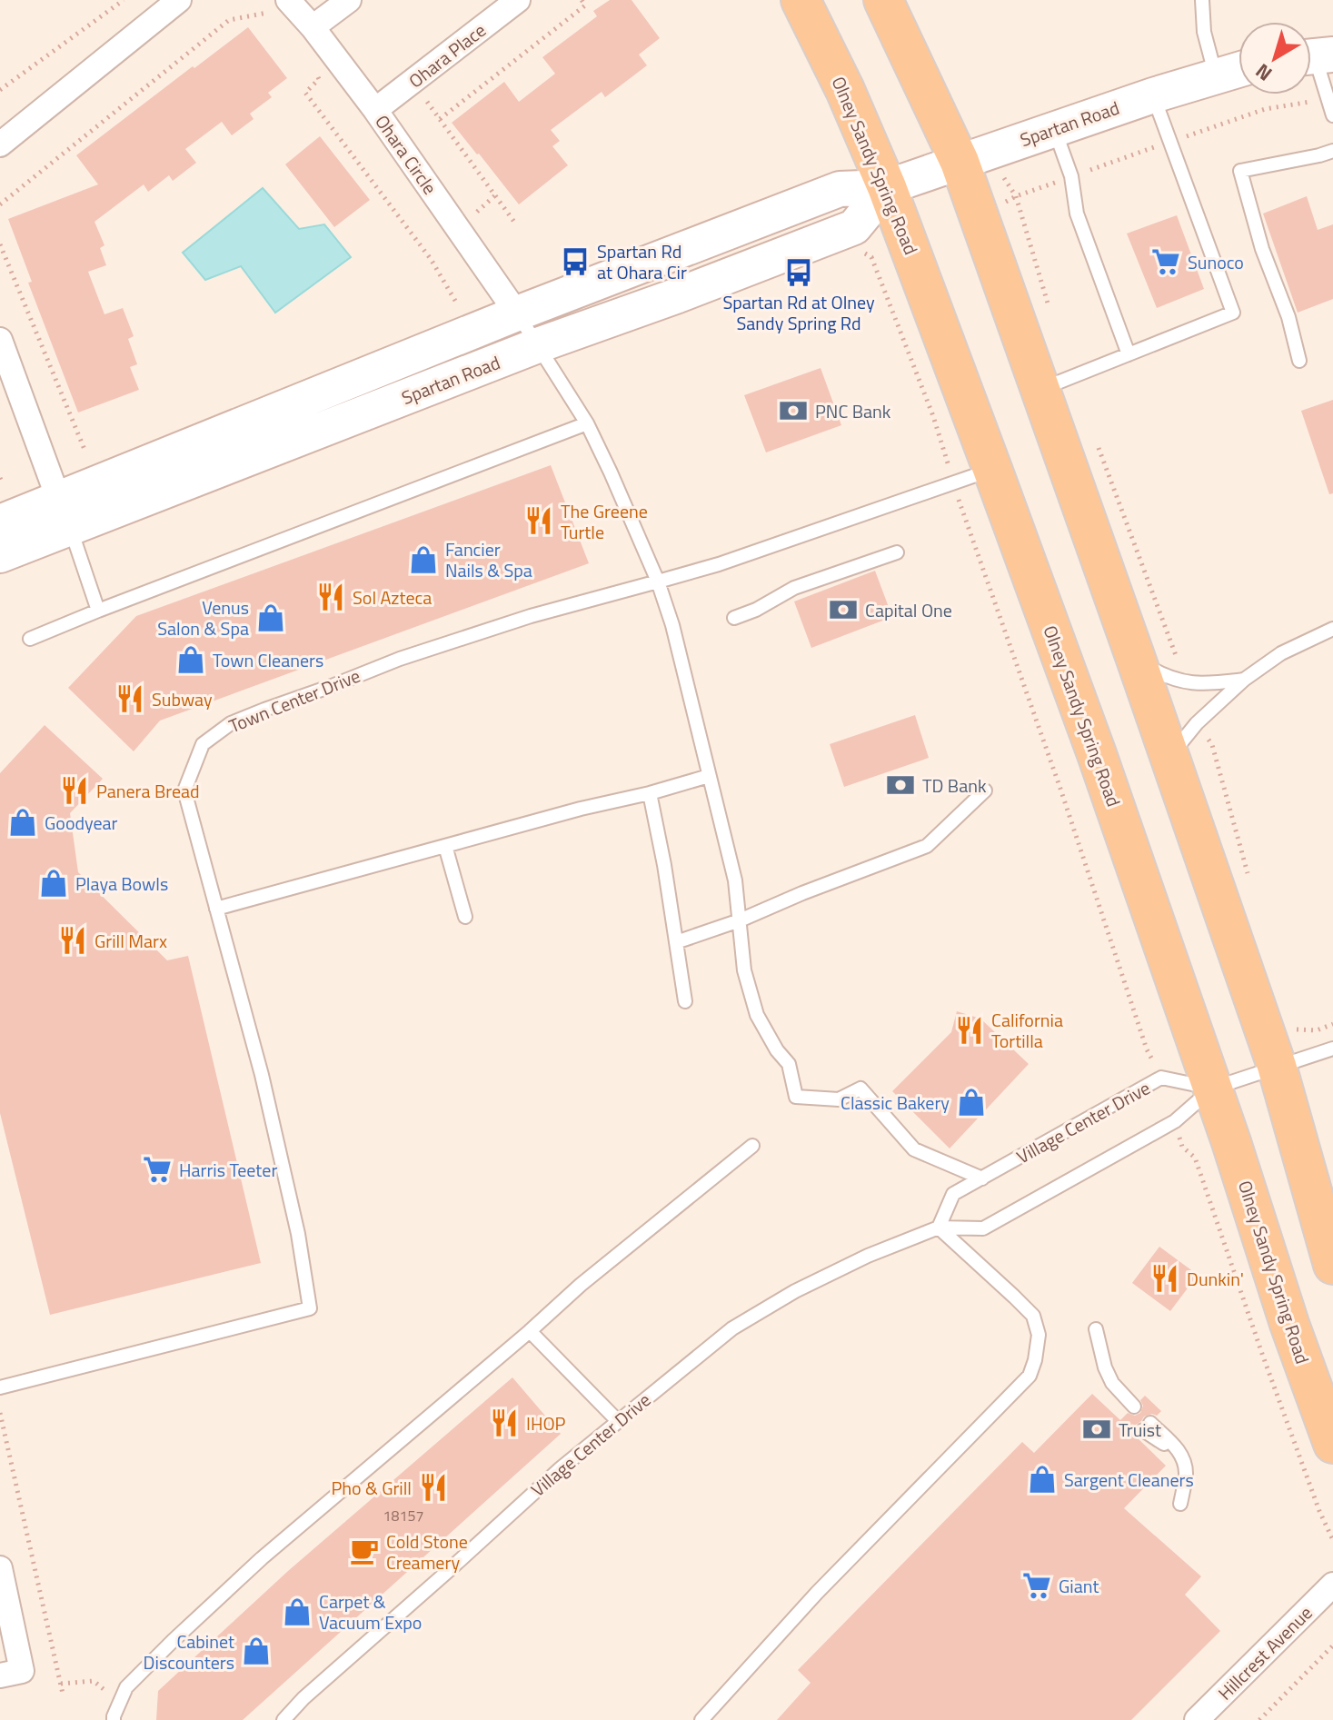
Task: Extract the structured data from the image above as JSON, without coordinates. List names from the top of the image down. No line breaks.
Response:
{"streets":{"main road":["Olney Sandy Spring Road"],"street":["Ohara Place","Spartan Road","Ohara Circle","Hillcrest Avenue"],"lane":["Town Center Drive","Village Center Drive"]},"crossings":[["Ohara Place","Ohara Circle"],["Spartan Road","Ohara Circle"],["Spartan Road","Olney Sandy Spring Road"],["Olney Sandy Spring Road","Town Center Drive"],["Olney Sandy Spring Road","Village Center Drive"]],"places":{"bus stop":["Spartan Rd at Ohara Cir","Spartan Rd at Olney Sandy Spring Rd"],"supermarket":["Sunoco","Harris Teeter","Giant"],"bank":["PNC Bank","Capital One","TD Bank","Truist"],"restaurant":["The Greene Turtle","Sol Azteca","Subway","Panera Bread","Grill Marx","California Tortilla","Dunkin'","IHOP","Pho & Grill"],"shop":["Fancier Nails & Spa","Venus Salon & Spa","Town Cleaners","Goodyear","Playa Bowls","Classic Bakery","Sargent Cleaners","Carpet & Vacuum Expo","Cabinet Discounters"],"cafe":["Cold Stone Creamery"]},"house_numbers":["18157"],"north":"bottom left"}
